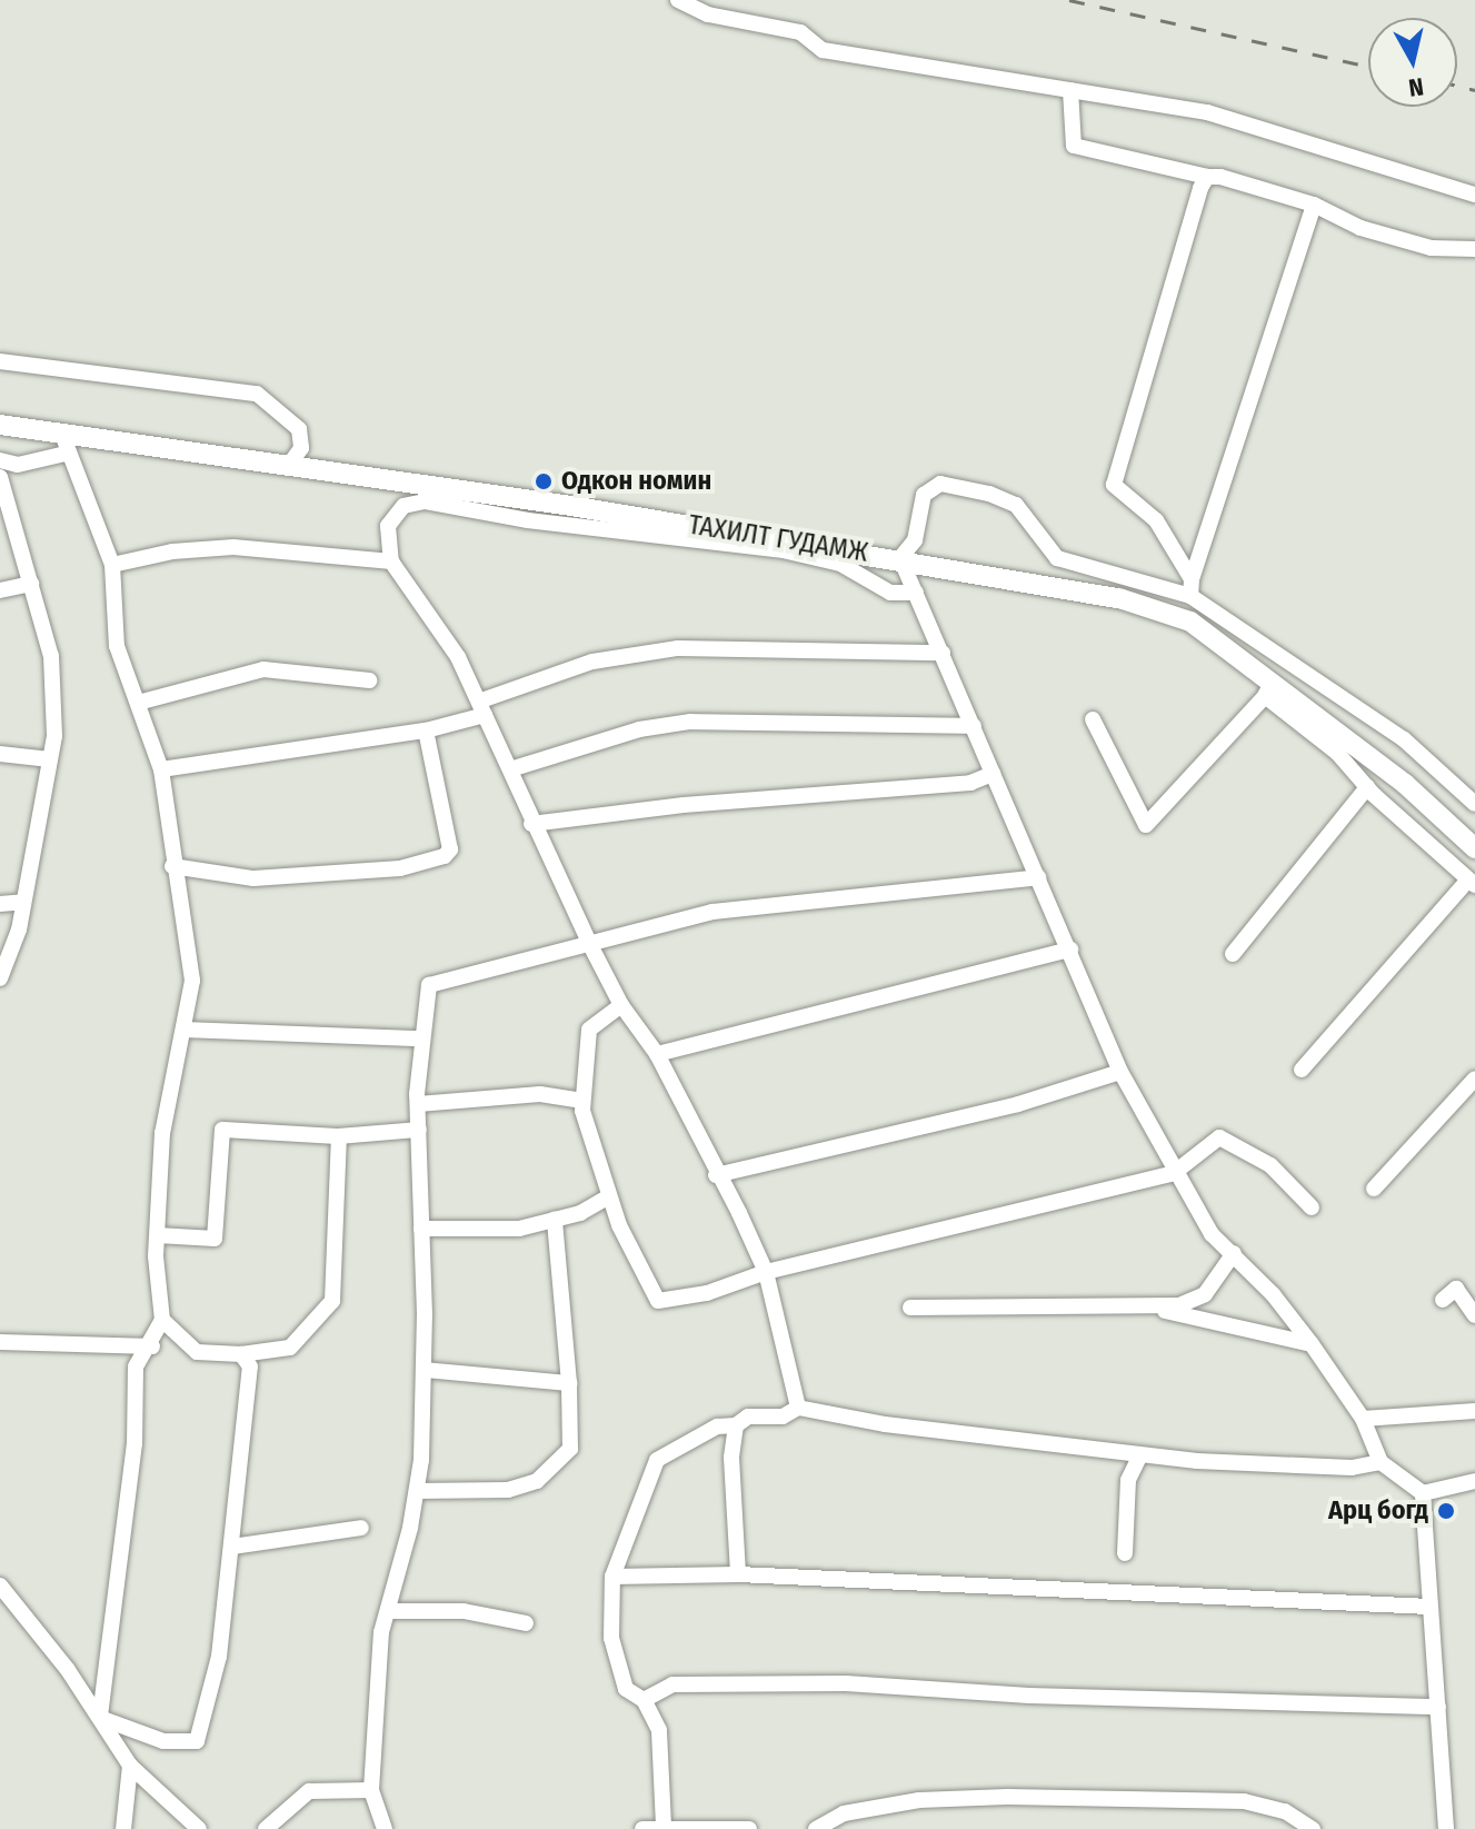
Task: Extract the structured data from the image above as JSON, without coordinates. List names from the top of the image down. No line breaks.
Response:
{"streets":{"main road":["ТАХИЛТ ГУДАМЖ"]},"places":["Одкон номин","Арц богд"],"north":"bottom"}
